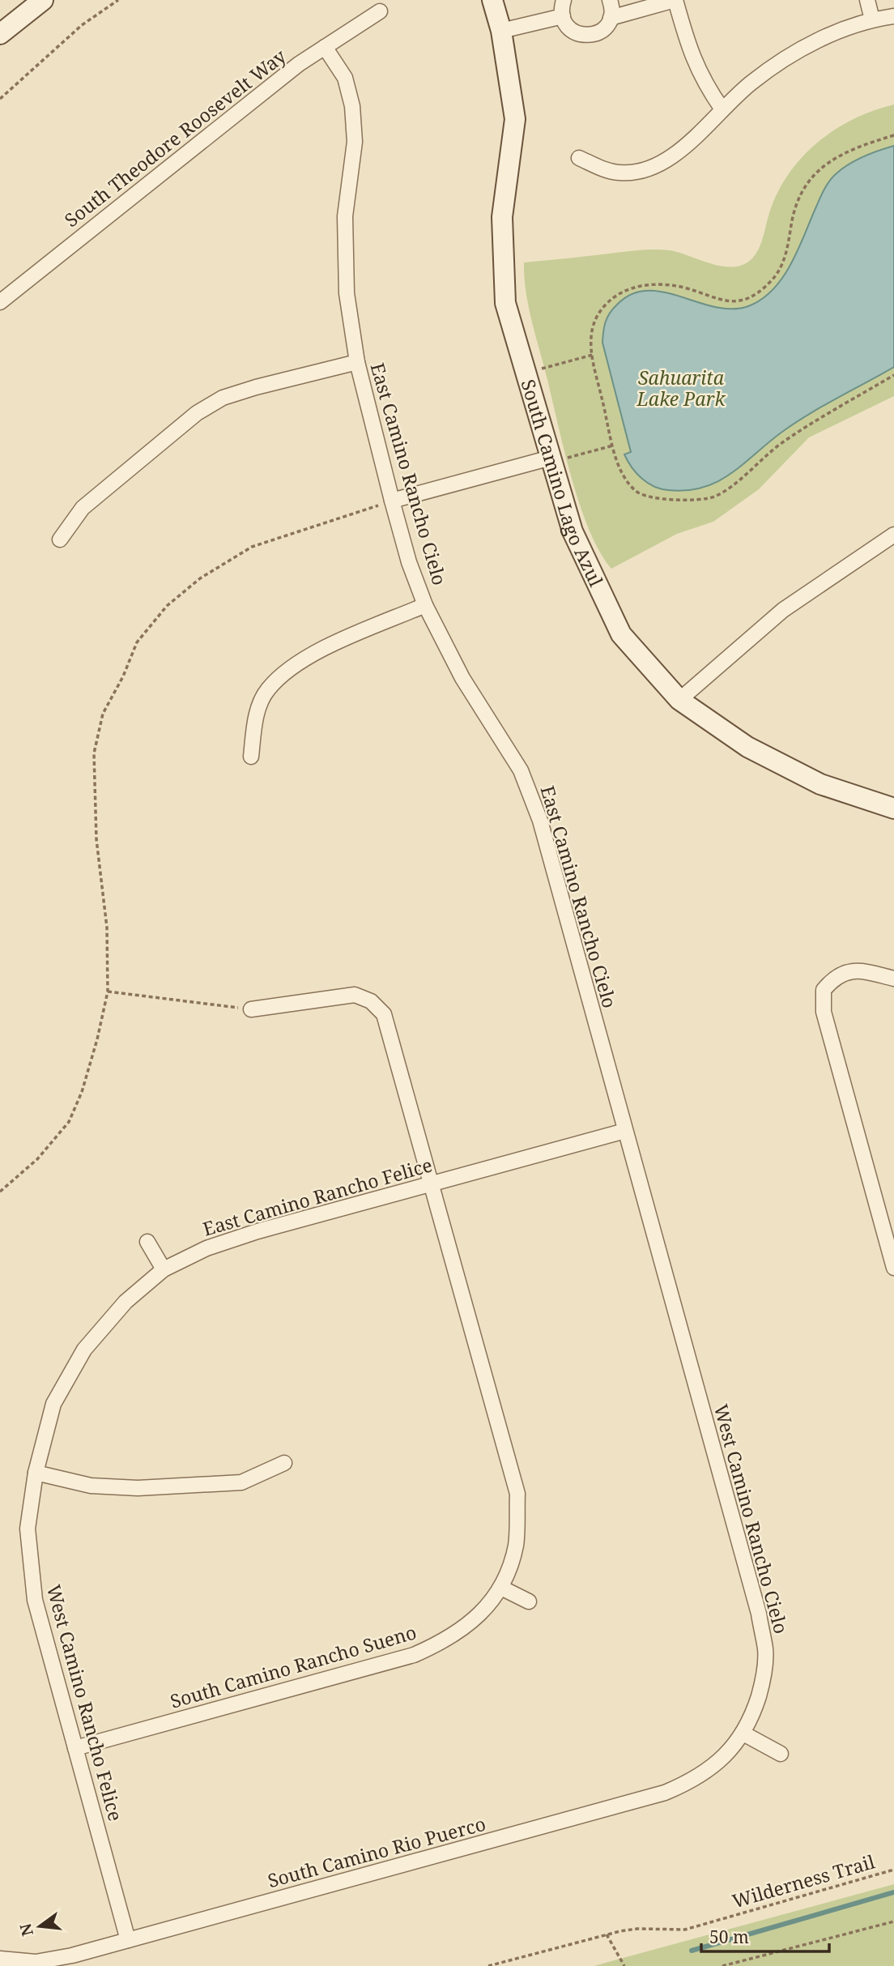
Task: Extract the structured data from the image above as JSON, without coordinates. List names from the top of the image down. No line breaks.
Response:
{"streets":{"street":["South Theodore Roosevelt Way","East Camino Rancho Cielo","South Camino Lago Azul","East Camino Rancho Felice","West Camino Rancho Cielo","South Camino Rancho Sueno","West Camino Rancho Felice","South Camino Rio Puerco"],"path":["Wilderness Trail"]},"crossings":[["South Theodore Roosevelt Way","East Camino Rancho Cielo"],["East Camino Rancho Cielo","East Camino Rancho Felice"],["East Camino Rancho Cielo","West Camino Rancho Cielo"],["East Camino Rancho Felice","South Camino Rancho Sueno"],["East Camino Rancho Felice","West Camino Rancho Felice"],["West Camino Rancho Cielo","South Camino Rio Puerco"],["South Camino Rancho Sueno","West Camino Rancho Felice"],["West Camino Rancho Felice","South Camino Rio Puerco"]],"parks":["Sahuarita Lake Park"],"scale_bar":"50 m","north":"left"}
